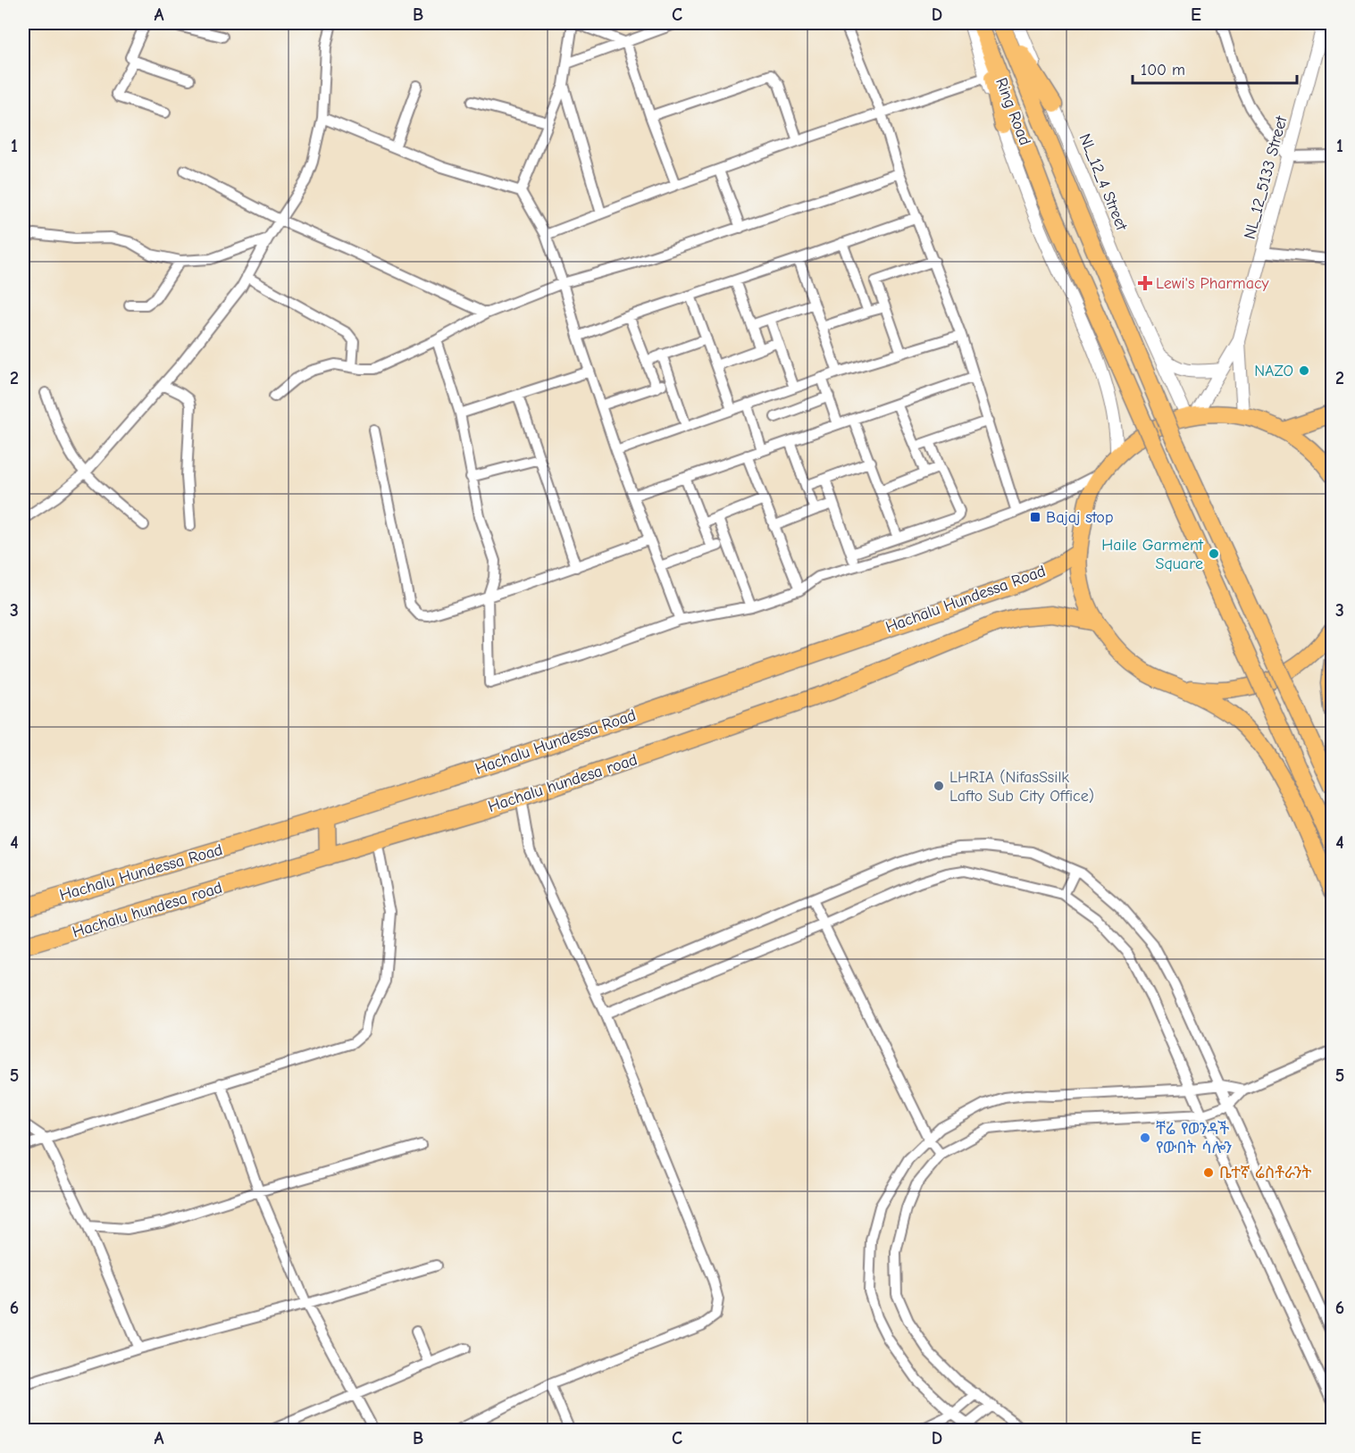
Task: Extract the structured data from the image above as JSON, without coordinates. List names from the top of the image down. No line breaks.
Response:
{"streets":{"main road":["Ring Road","Hachalu Hundessa Road","Hachalu hundesa road"],"street":["NL_12_5133 Street","NL_12_4 Street"]},"places":{"health":["Lewi's Pharmacy"],"other":["NAZO","Haile Garment Square","LHRIA (NifasSsilk Lafto Sub City Office)","ቸሬ የወንዳች የውበት ሳሎን","ቤተኛ ሬስቶራንት"],"transit":["Bajaj stop"]},"scale_bar":"100 m","grid":{"columns":["A","B","C","D","E"],"rows":["1","2","3","4","5","6"]}}
